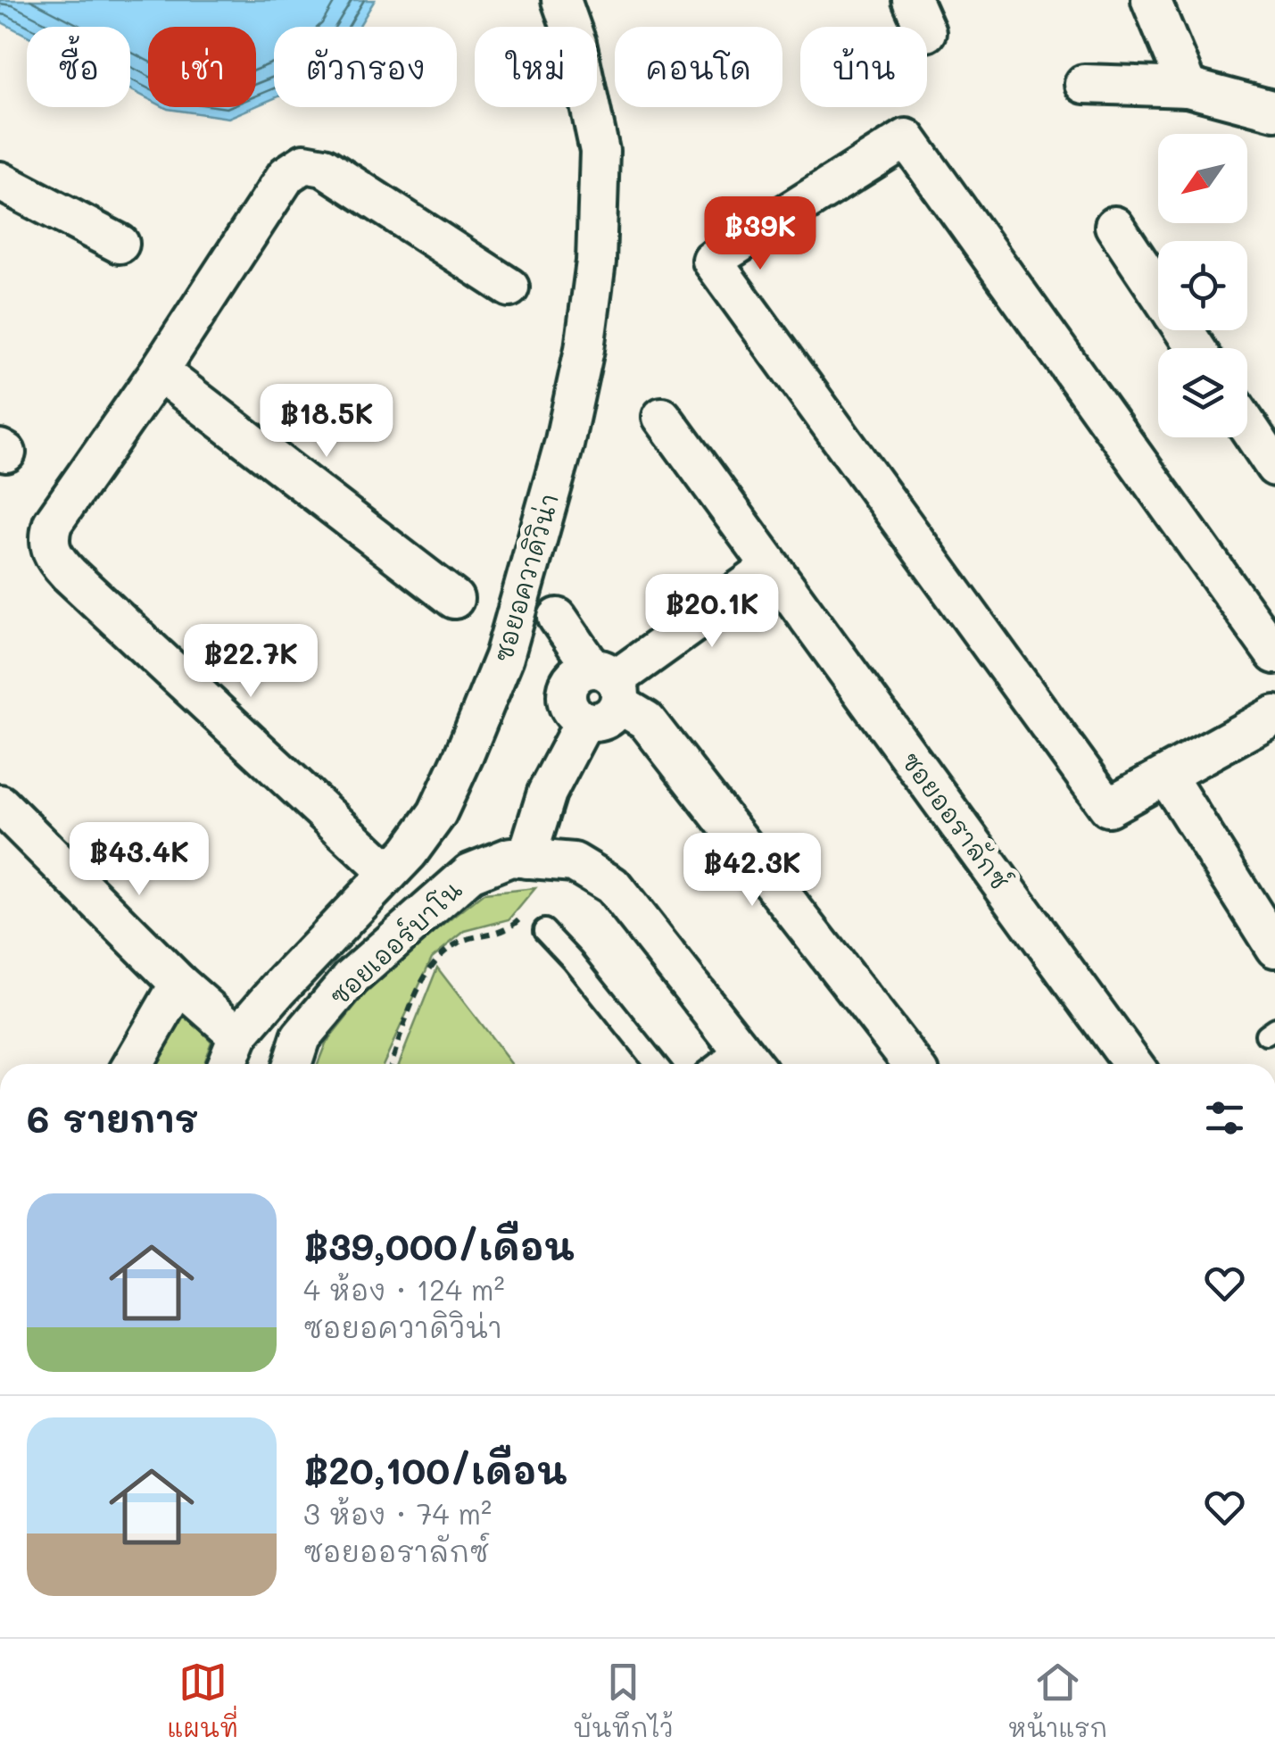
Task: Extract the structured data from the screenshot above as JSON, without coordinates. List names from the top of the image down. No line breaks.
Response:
{"streets":{"street":["ซอยอควาดิวิน่า","ซอยออราลักซ์","ซอยเออร์บาโน"]},"north":"bottom left","page":{"chip":["ซื้อ","เช่า","ตัวกรอง","ใหม่","คอนโด","บ้าน"],"price":["฿39K","฿18.5K","฿20.1K","฿22.7K","฿43.4K","฿42.3K"],"heading":"6 รายการ","list":[{"name":"฿39,000/เดือน","note":"4 ห้อง · 124 m² · ซอยอควาดิวิน่า"},{"name":"฿20,100/เดือน","note":"3 ห้อง · 74 m² · ซอยออราลักซ์"}],"tabs":["แผนที่","บันทึกไว้","หน้าแรก"]}}
